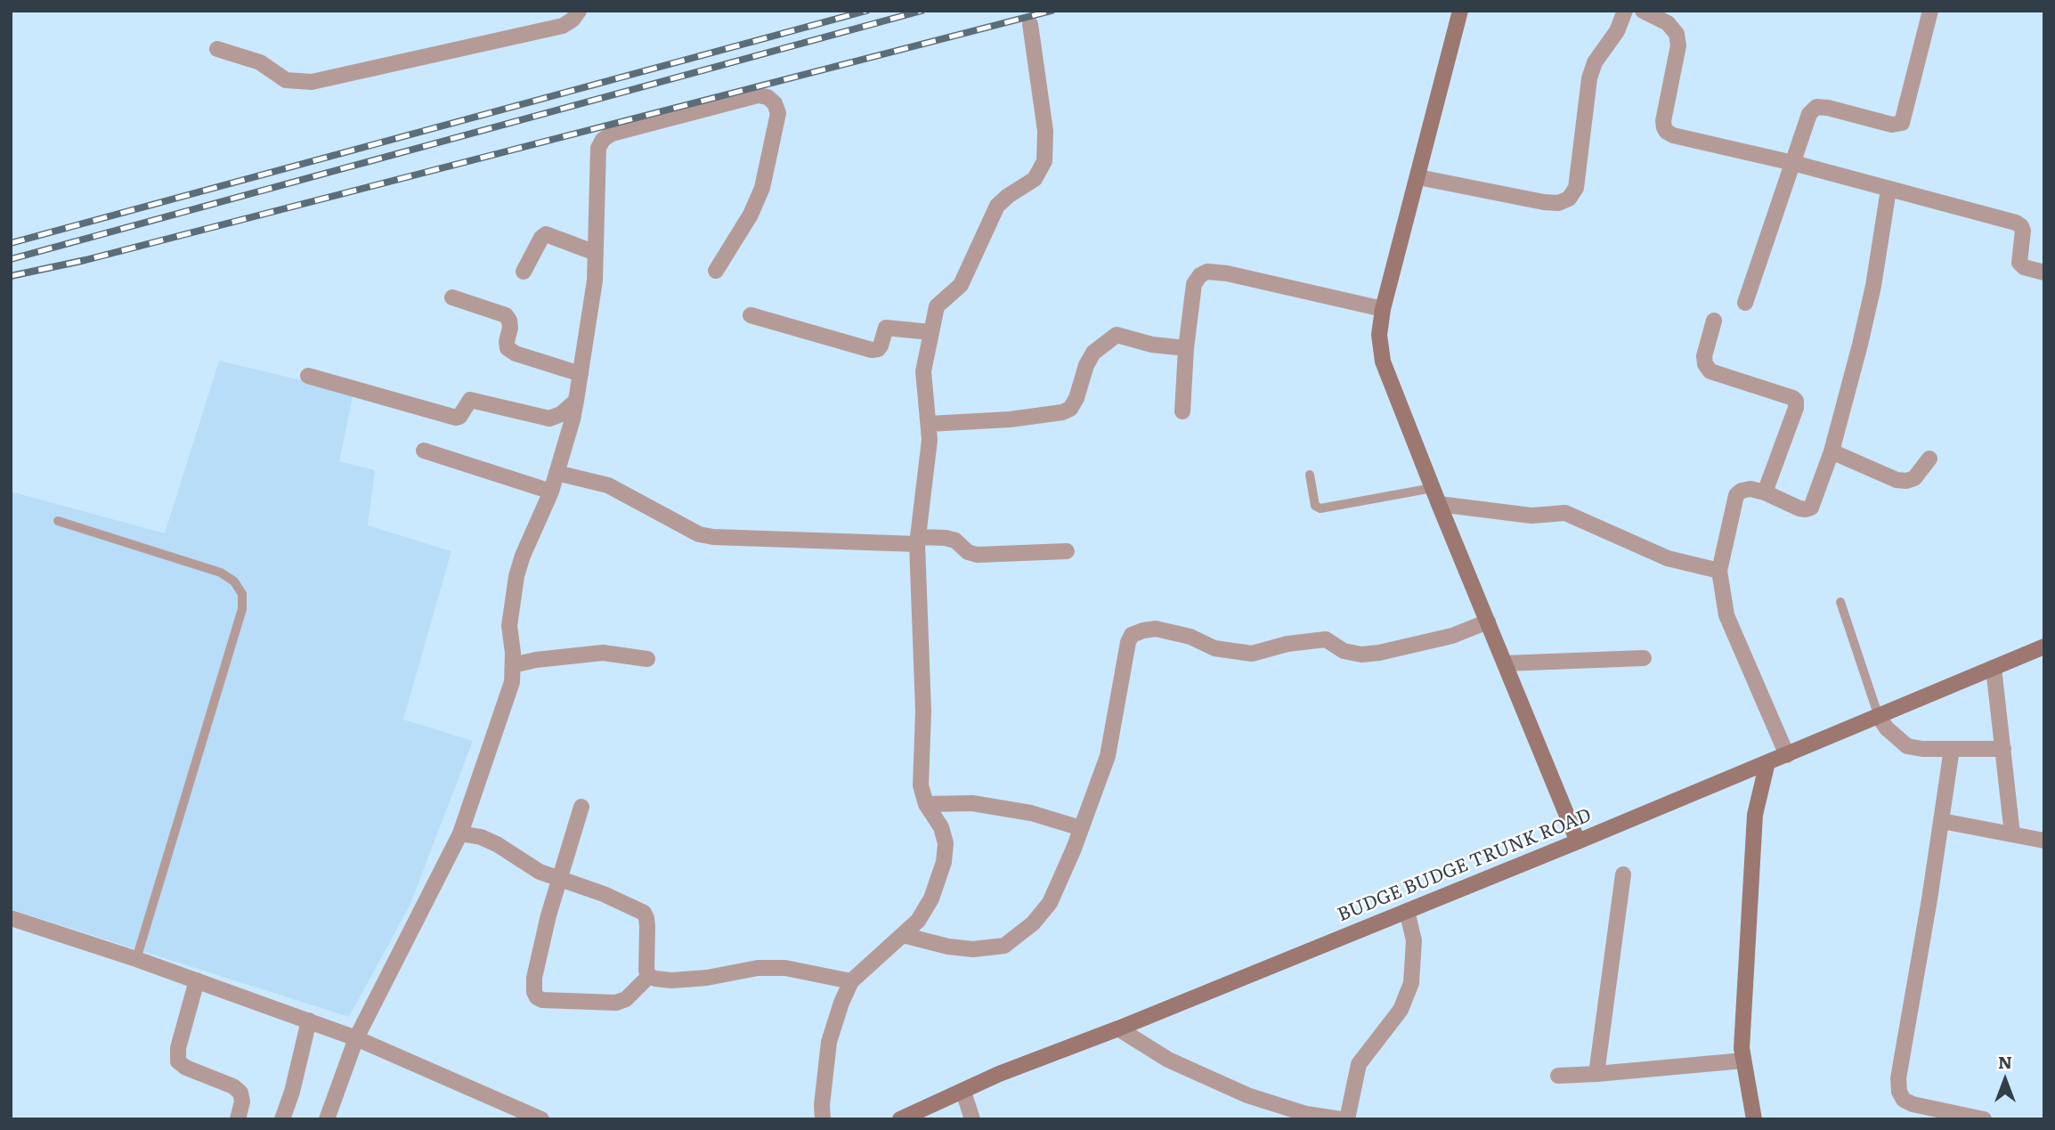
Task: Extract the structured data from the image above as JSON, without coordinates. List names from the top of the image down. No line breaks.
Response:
{"streets":{"street":["BUDGE BUDGE TRUNK ROAD"]},"north":"top"}
